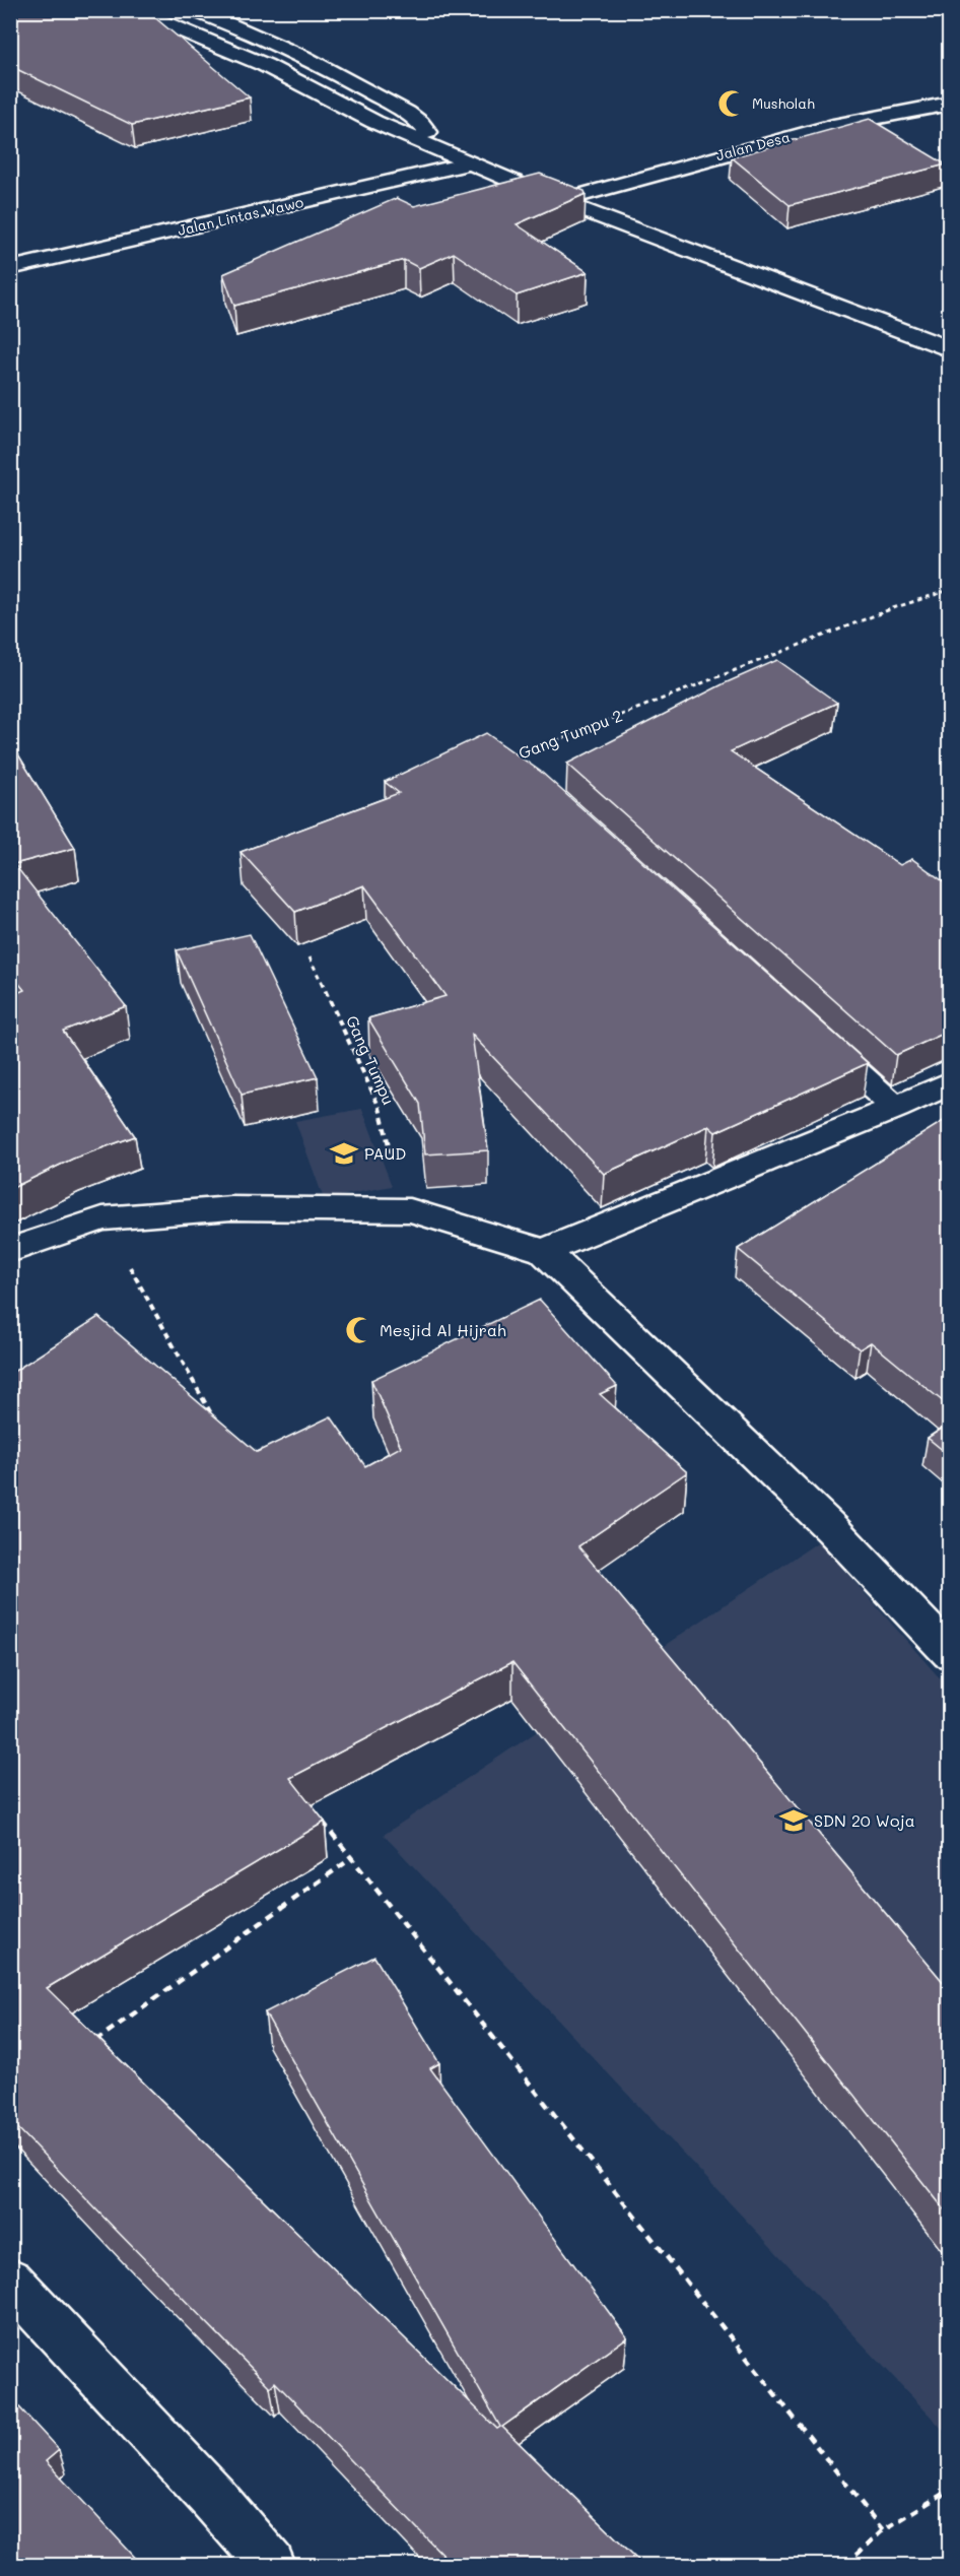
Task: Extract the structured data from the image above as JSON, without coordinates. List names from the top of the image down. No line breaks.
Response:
{"streets":{"main road":["Jalan Desa","Jalan Lintas Wawo"],"path":["Gang Tumpu 2","Gang Tumpu"]},"places":{"mosque":["Musholah","Mesjid Al Hijrah"],"school or university":["PAUD","SDN 20 Woja"]}}
